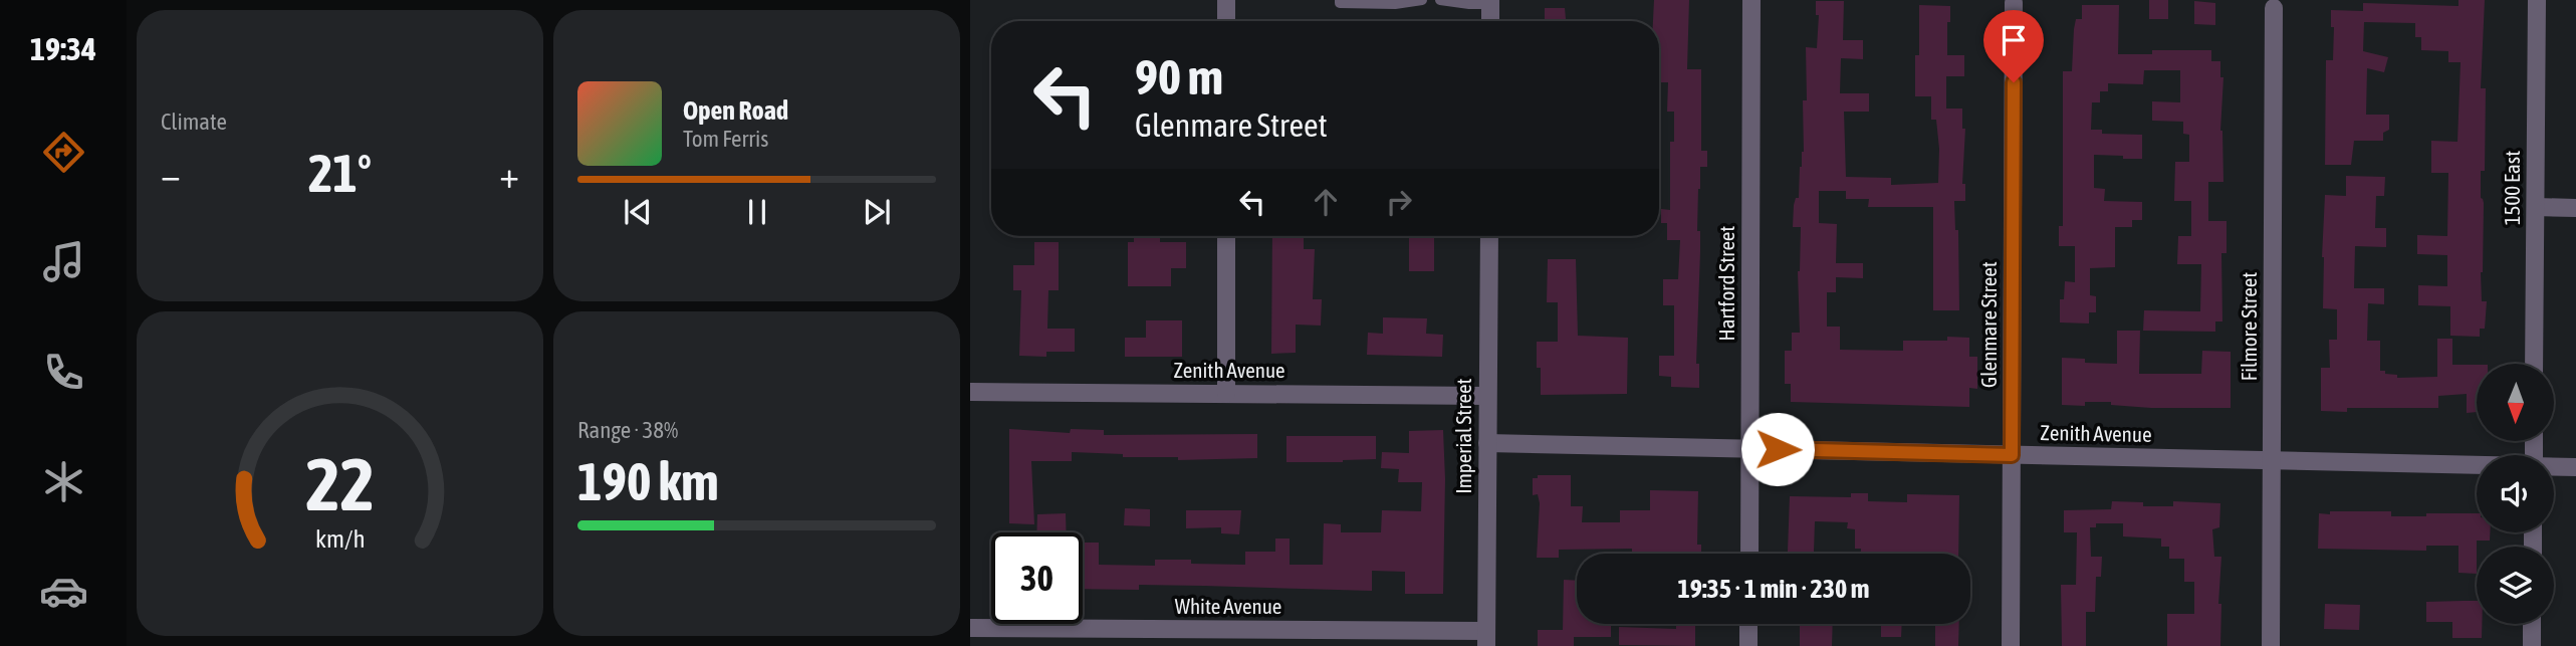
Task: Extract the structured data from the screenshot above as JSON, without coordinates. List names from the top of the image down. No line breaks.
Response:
{"streets":{"street":["1500 East","Hartford Street","Glenmare Street","Filmore Street","Zenith Avenue","Imperial Street","White Avenue"]},"crossings":[["Hartford Street","Zenith Avenue"],["Glenmare Street","Zenith Avenue"],["Filmore Street","Zenith Avenue"],["Zenith Avenue","Imperial Street"],["Imperial Street","White Avenue"]],"north":"bottom","page":{"tabs":"19:34","tile":["Climate",["Range · 38%","190 km"]],"turn":["90 m","Glenmare Street"],"song":["Open Road","Tom Ferris"],"heat":["−","21°","+"],"limit":"30","trip":"19:35 · 1 min · 230 m","gauge":["22","km/h"]}}
